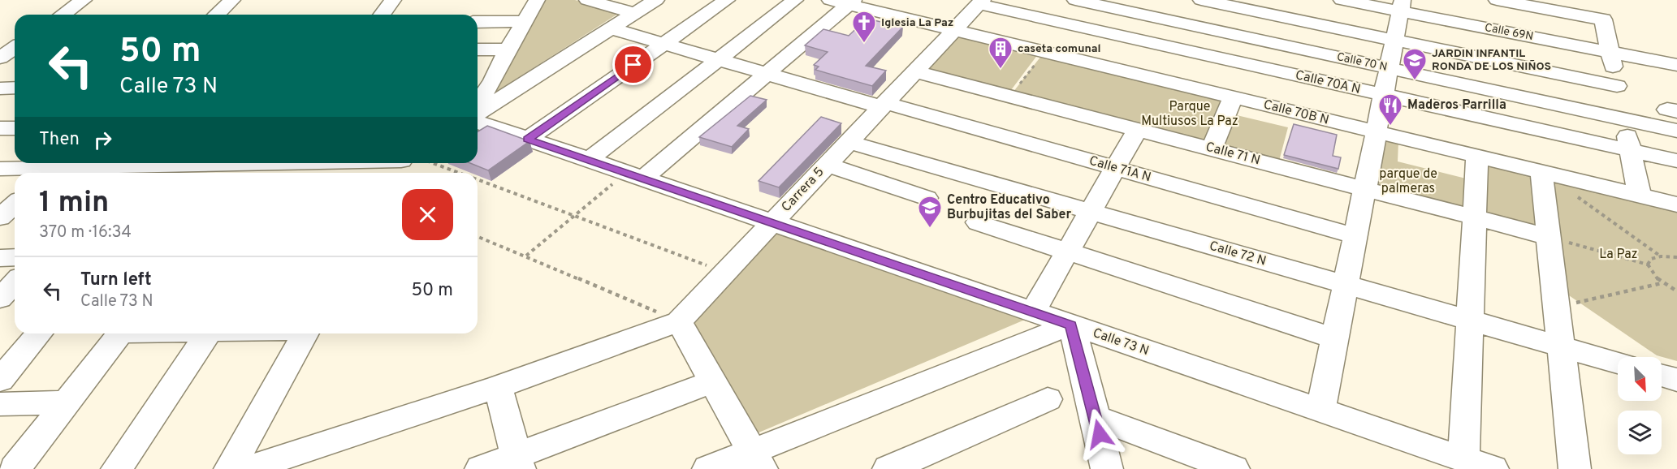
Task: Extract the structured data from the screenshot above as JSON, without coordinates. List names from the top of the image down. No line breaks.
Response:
{"streets":{"street":["Calle 69N","Calle 70 N","Calle 70A N","Calle 70B N","Calle 71 N","Calle 71A N","Carrera 5","Calle 72 N","Calle 73 N"]},"crossings":[["Calle 70A N","Carrera 5"],["Calle 70B N","Carrera 5"],["Calle 71 N","Carrera 5"],["Calle 71A N","Carrera 5"],["Carrera 5","Calle 72 N"],["Carrera 5","Calle 73 N"]],"parks":["Parque Multiusos La Paz","parque de palmeras","La Paz"],"places":{"church":["Iglesia La Paz"],"building":["caseta comunal"],"school or university":["JARDIN INFANTIL RONDA DE LOS NIÑOS","Centro Educativo Burbujitas del Saber"],"restaurant":["Maderos Parrilla"]},"north":"bottom right","page":{"turn":["50 m","Calle 73 N"],"then":"Then","heading":["1 min","370 m · 16:34"],"list":[{"name":"Turn left","note":"Calle 73 N","value":"50 m"}]}}
